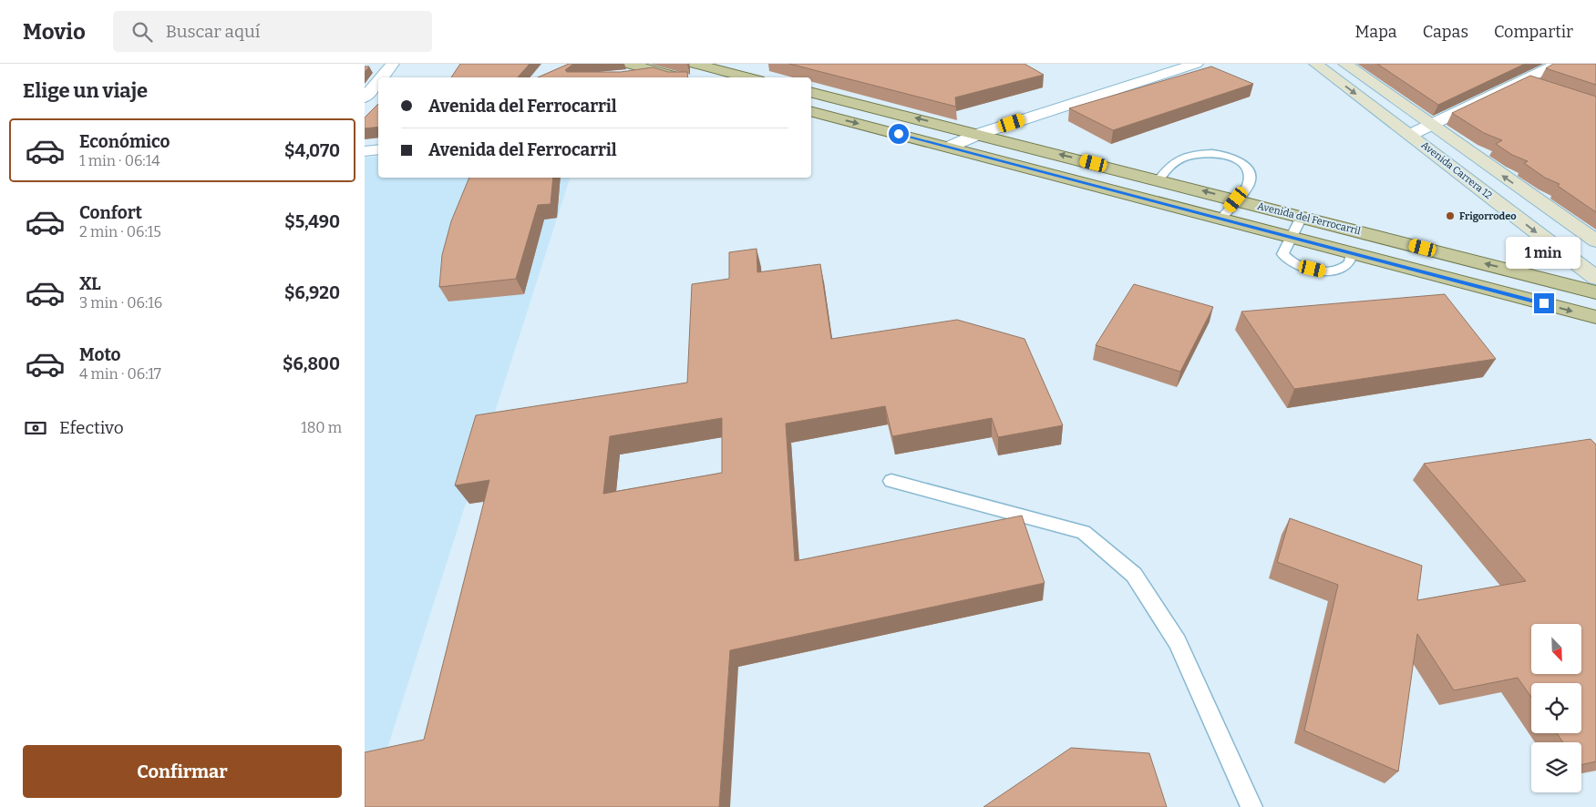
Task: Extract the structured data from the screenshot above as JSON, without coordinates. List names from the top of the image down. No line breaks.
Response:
{"streets":{"main road":["Avenida del Ferrocarril"],"street":["Avenida Carrera 12"]},"places":["Frigorrodeo"],"north":"bottom right","page":{"header":"Movio","search":"Buscar aquí","nav":["Mapa","Capas","Compartir"],"heading":"Elige un viaje","banner":["Avenida del Ferrocarril","Avenida del Ferrocarril"],"list":[{"name":"Económico","note":"1 min · 06:14","value":"$4,070"},{"name":"Confort","note":"2 min · 06:15","value":"$5,490"},{"name":"XL","note":"3 min · 06:16","value":"$6,920"},{"name":"Moto","note":"4 min · 06:17","value":"$6,800"}],"bubble":"1 min","pay":["Efectivo","180 m"],"buttons":"Confirmar"}}
